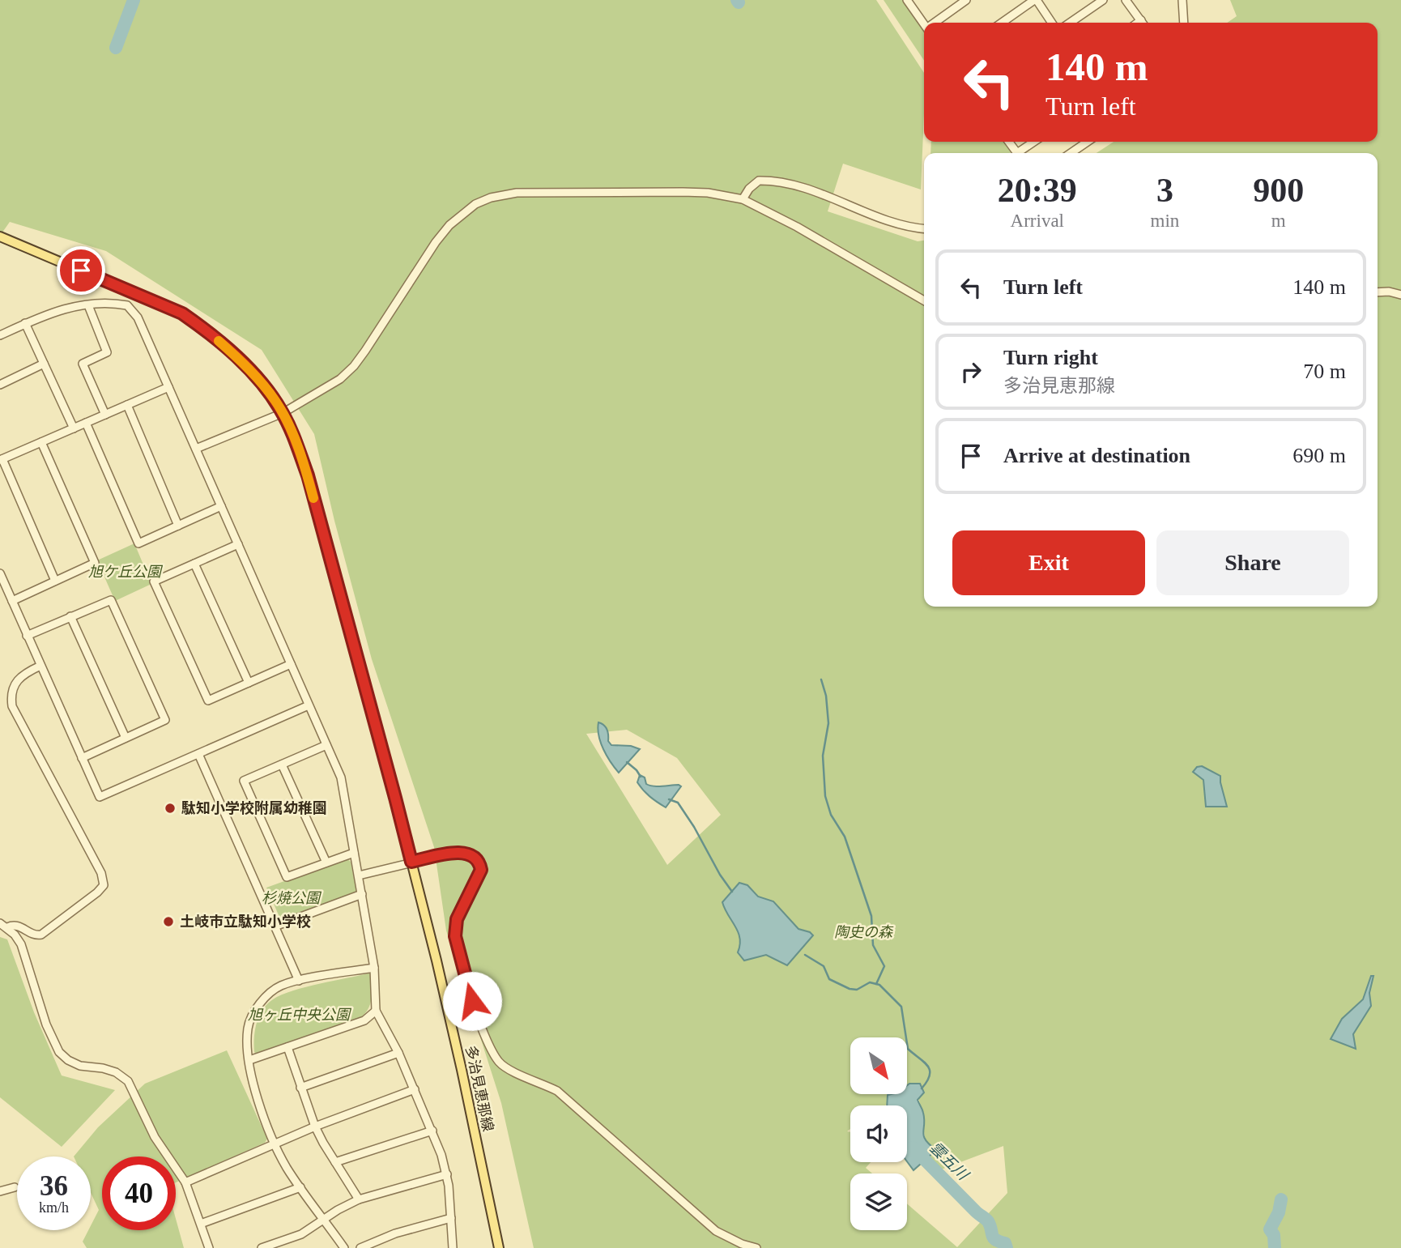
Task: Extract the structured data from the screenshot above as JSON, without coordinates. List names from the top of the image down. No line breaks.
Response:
{"streets":{"main road":["多治見恵那線"]},"water":["雲五川"],"parks":["旭ケ丘公園","杉焼公園","陶史の森","旭ヶ丘中央公園"],"places":["駄知小学校附属幼稚園","土岐市立駄知小学校"],"north":"bottom right","page":{"turn":["140 m","Turn left"],"eta":["20:39","Arrival","3","min","900","m"],"list":[{"name":"Turn left","value":"140 m"},{"name":"Turn right","note":"多治見恵那線","value":"70 m"},{"name":"Arrive at destination","value":"690 m"}],"buttons":["Exit","Share"],"speed":"36 km/h","limit":"40"}}
